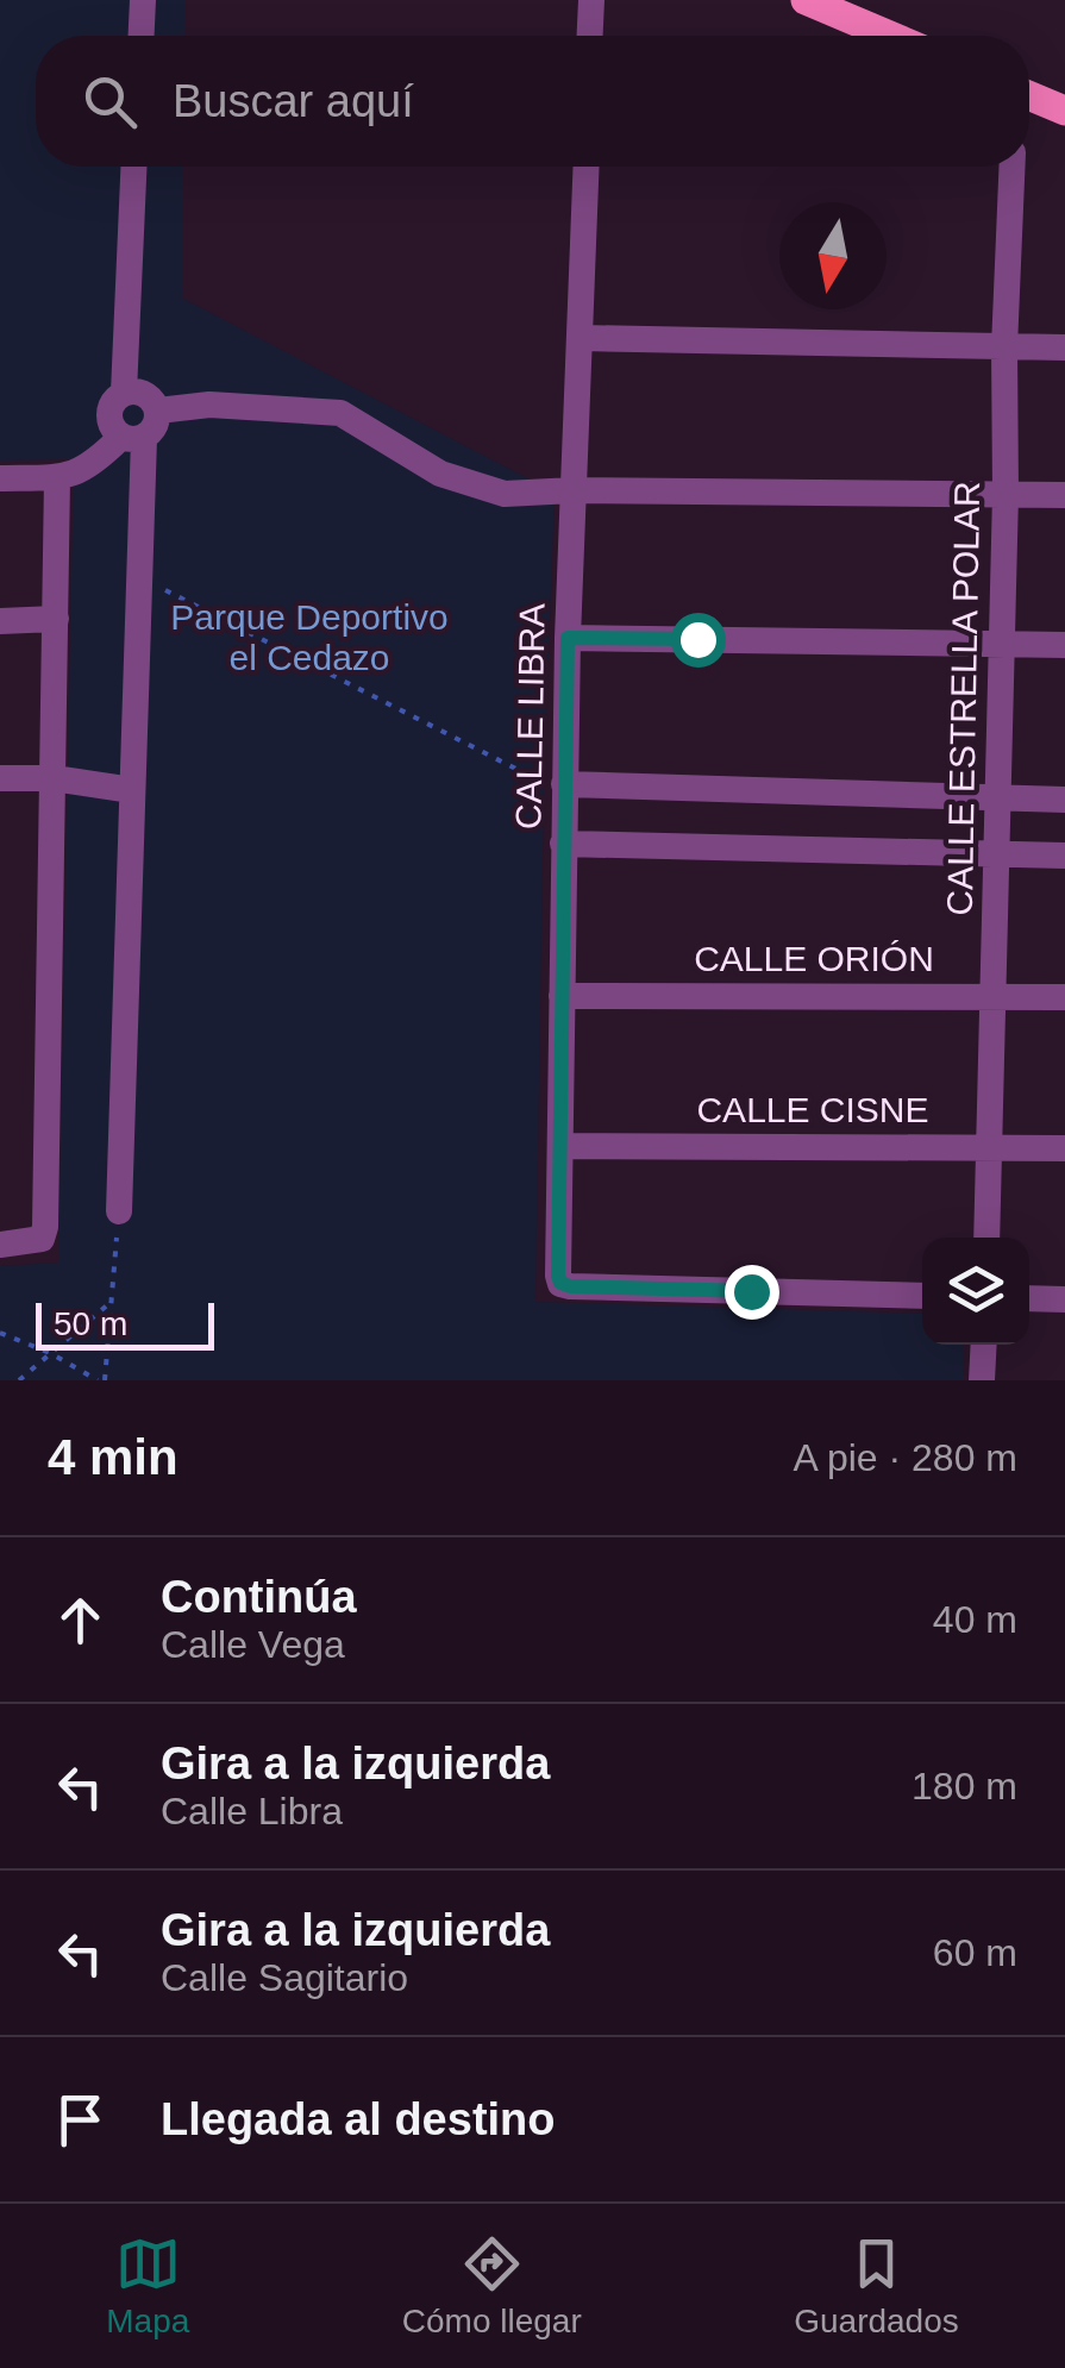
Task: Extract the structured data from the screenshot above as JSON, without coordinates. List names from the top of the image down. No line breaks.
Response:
{"streets":{"street":["CALLE ESTRELLA POLAR","CALLE LIBRA","CALLE ORIÓN","CALLE CISNE"]},"crossings":[["CALLE ESTRELLA POLAR","CALLE ORIÓN"],["CALLE ESTRELLA POLAR","CALLE CISNE"],["CALLE LIBRA","CALLE ORIÓN"],["CALLE LIBRA","CALLE CISNE"]],"parks":["Parque Deportivo el Cedazo"],"scale_bar":"50 m","north":"bottom","page":{"search":"Buscar aquí","scale":"50 m","heading":["4 min","A pie · 280 m"],"list":[["Continúa","Calle Vega","40 m"],["Gira a la izquierda","Calle Libra","180 m"],["Gira a la izquierda","Calle Sagitario","60 m"],"Llegada al destino"],"nav":["Mapa","Cómo llegar","Guardados"]}}
